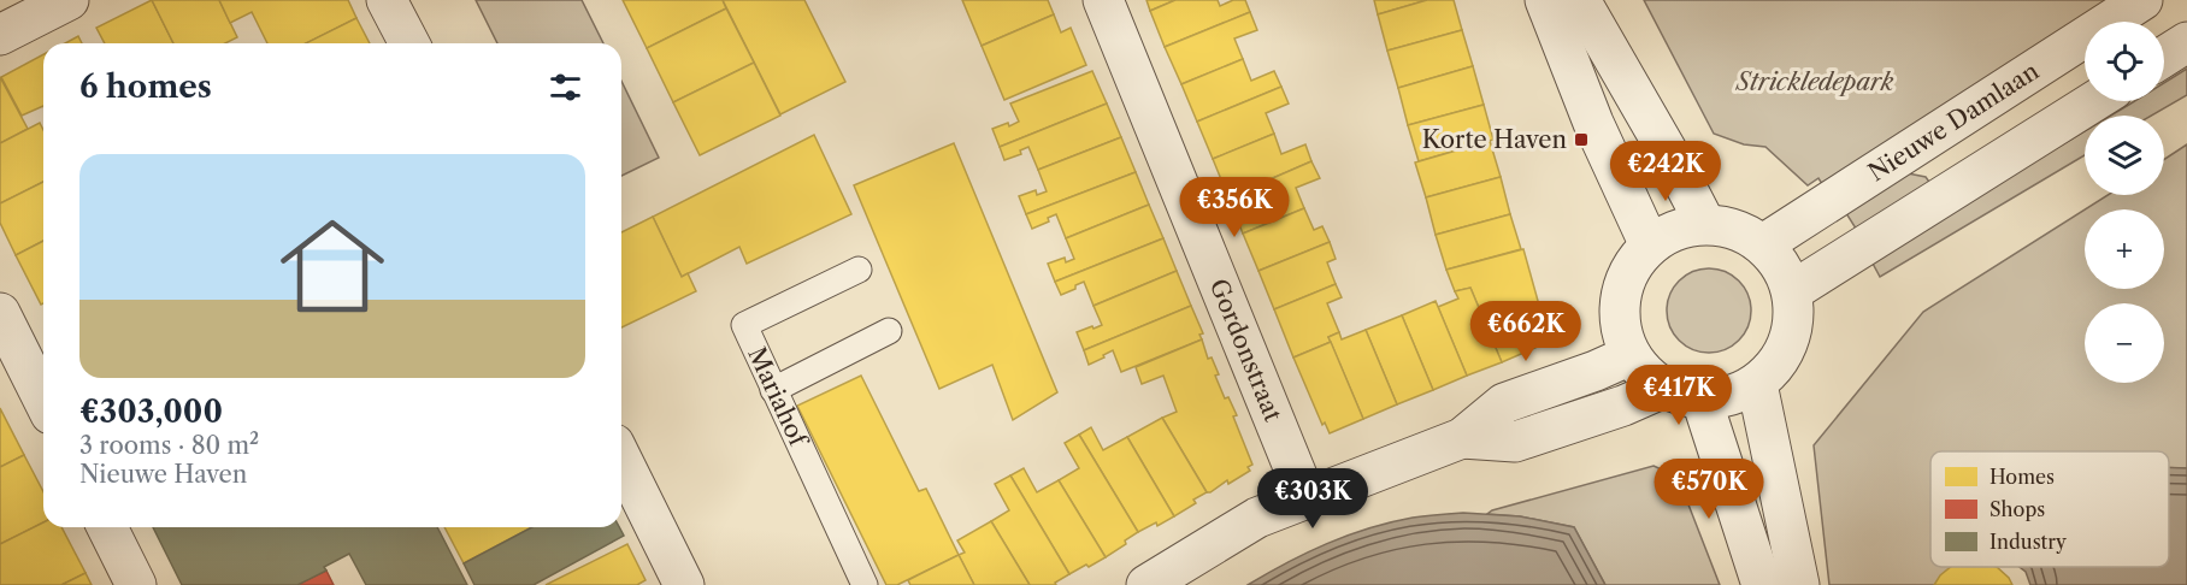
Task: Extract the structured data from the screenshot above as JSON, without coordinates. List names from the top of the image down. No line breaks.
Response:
{"streets":{"street":["Nieuwe Damlaan","Gordonstraat"],"lane":["Mariahof"]},"parks":["Strickledepark"],"places":{"transit":["Korte Haven"]},"legend":["Homes","Shops","Industry"],"page":{"map_buttons":["+","−"],"heading":"6 homes","list":[{"name":"€303,000","note":"3 rooms · 80 m² · Nieuwe Haven"}],"price":["€242K","€356K","€662K","€417K","€570K","€303K"]}}
